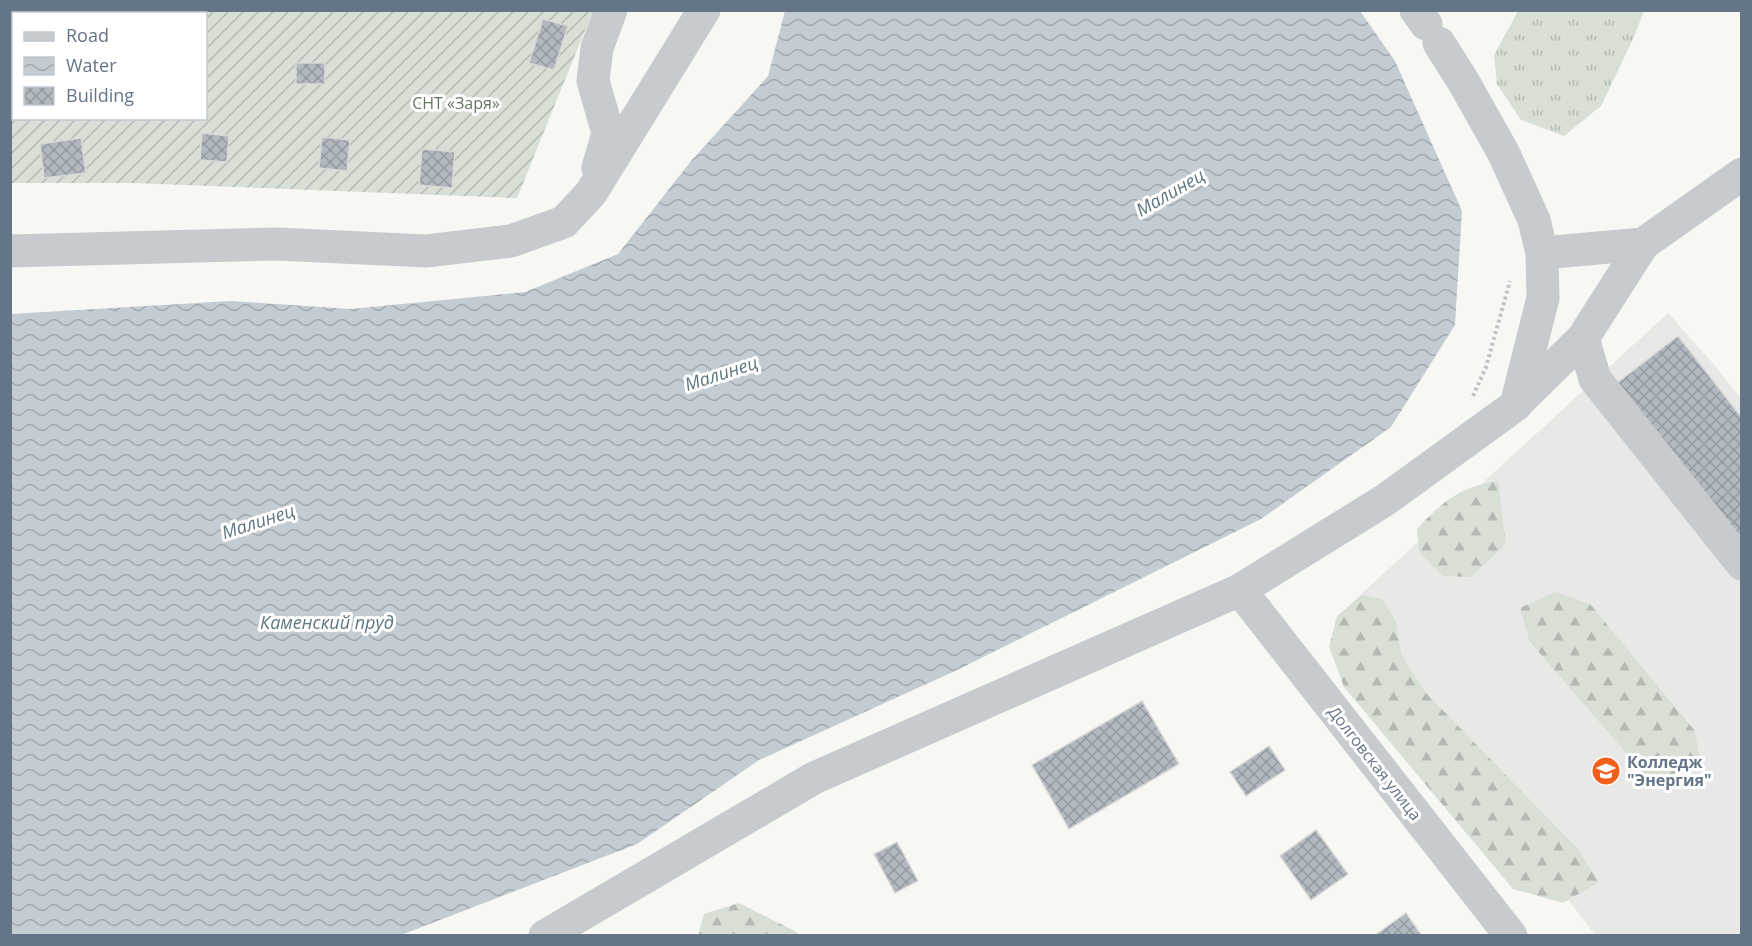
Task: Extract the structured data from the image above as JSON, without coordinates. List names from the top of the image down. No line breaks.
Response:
{"streets":{"street":["Долговская улица"]},"water":["Малинец","Каменский пруд"],"parks":["СНТ «Заря»"],"places":{"school or university":["Колледж \"Энергия\""]},"legend":["Road","Water","Building"]}
